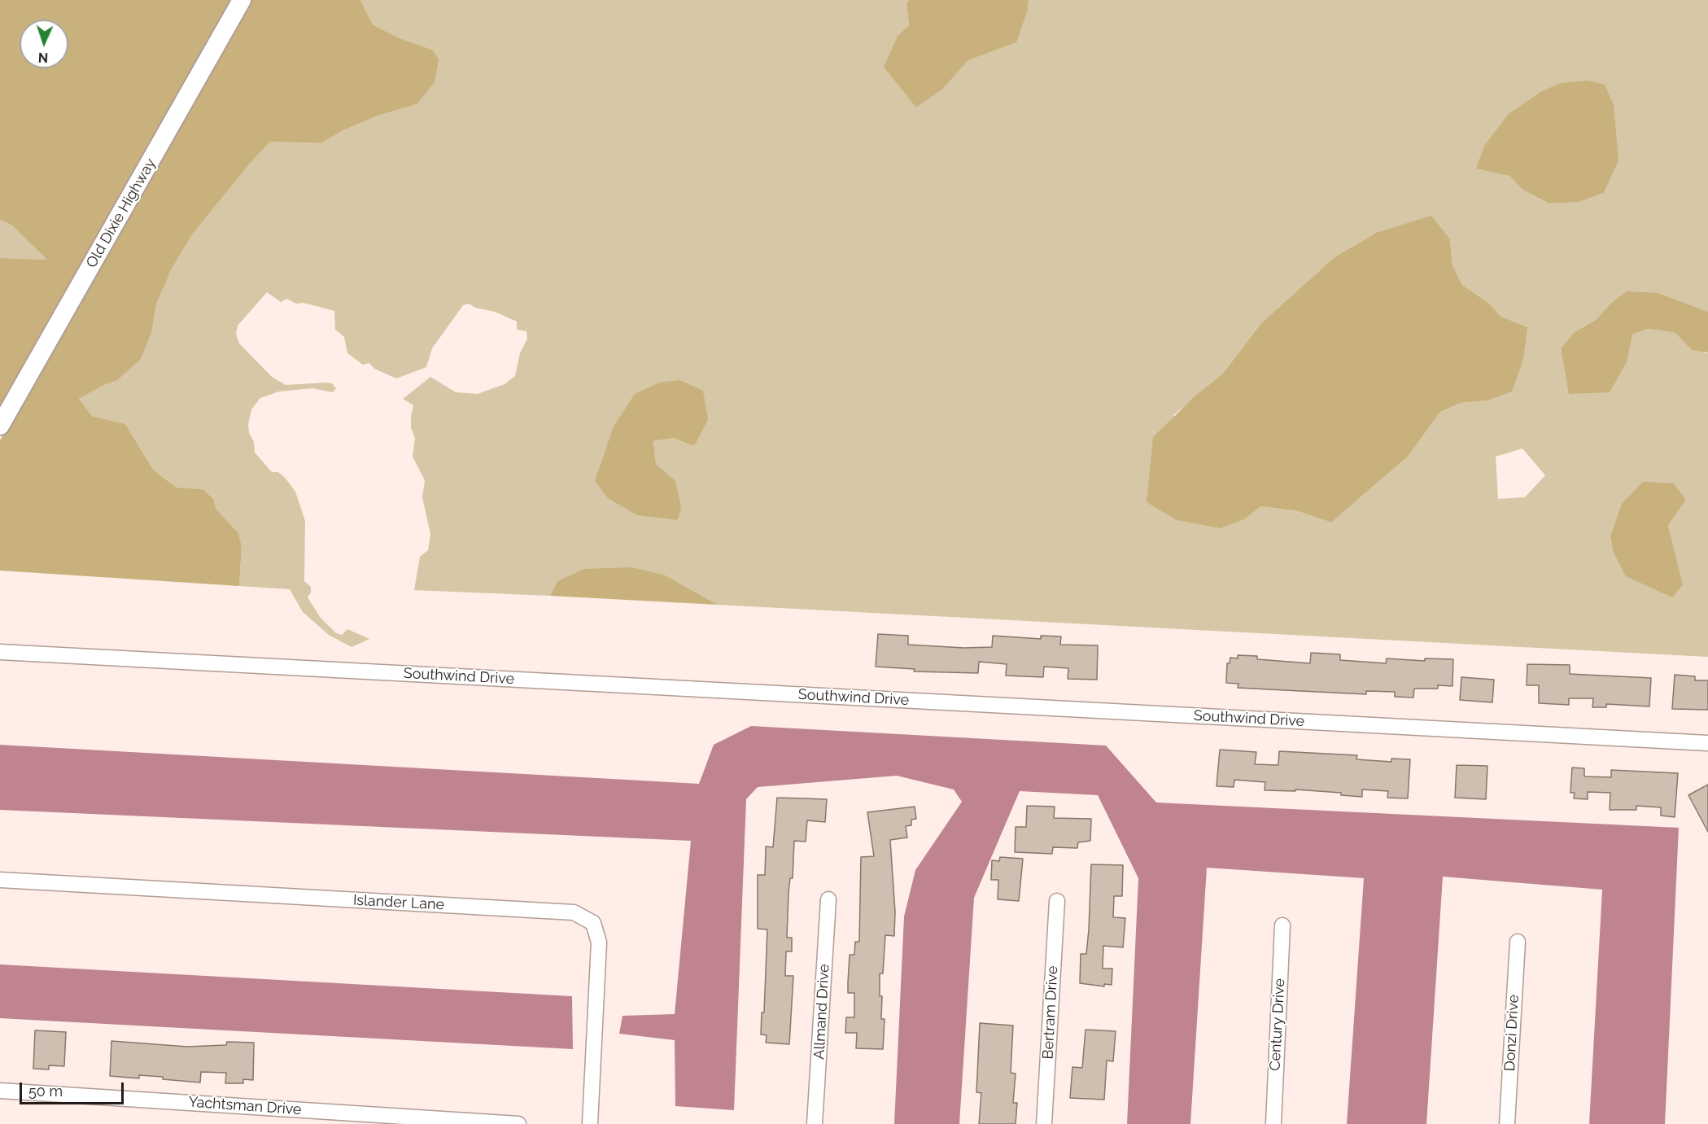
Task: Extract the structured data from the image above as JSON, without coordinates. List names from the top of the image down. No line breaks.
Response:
{"streets":{"street":["Old Dixie Highway","Southwind Drive","Islander Lane","Allmand Drive","Bertram Drive","Century Drive","Donzi Drive","Yachtsman Drive"]},"scale_bar":"50 m","north":"bottom"}
